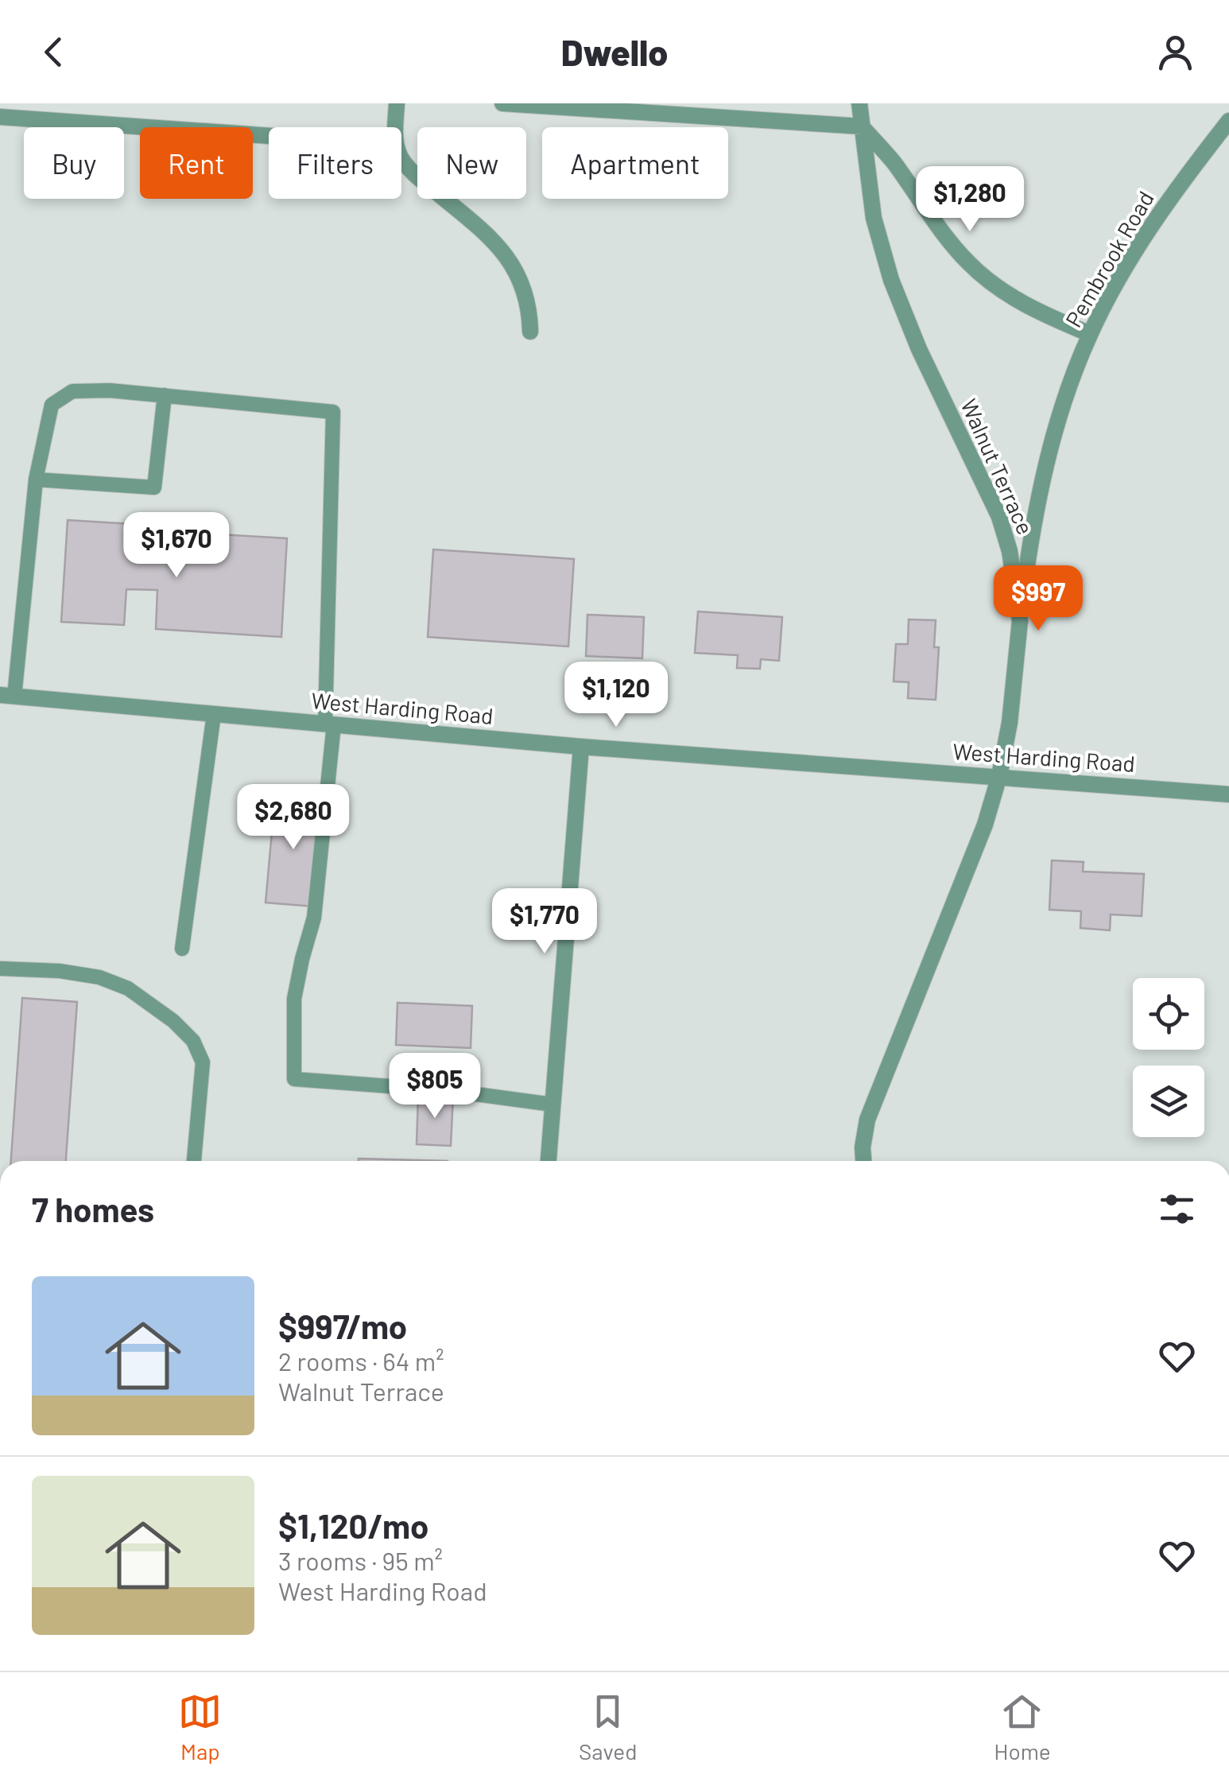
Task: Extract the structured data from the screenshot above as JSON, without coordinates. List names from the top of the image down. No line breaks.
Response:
{"streets":{"street":["Pembrook Road","Walnut Terrace","West Harding Road"]},"crossings":[["Pembrook Road","Walnut Terrace"],["Walnut Terrace","West Harding Road"]],"page":{"header":"Dwello","chip":["Buy","Rent","Filters","New","Apartment"],"price":["$1,280","$1,670","$997","$1,120","$2,680","$1,770","$805"],"heading":"7 homes","list":[{"name":"$997/mo","note":"2 rooms · 64 m² · Walnut Terrace"},{"name":"$1,120/mo","note":"3 rooms · 95 m² · West Harding Road"}],"tabs":["Map","Saved","Home"]}}
